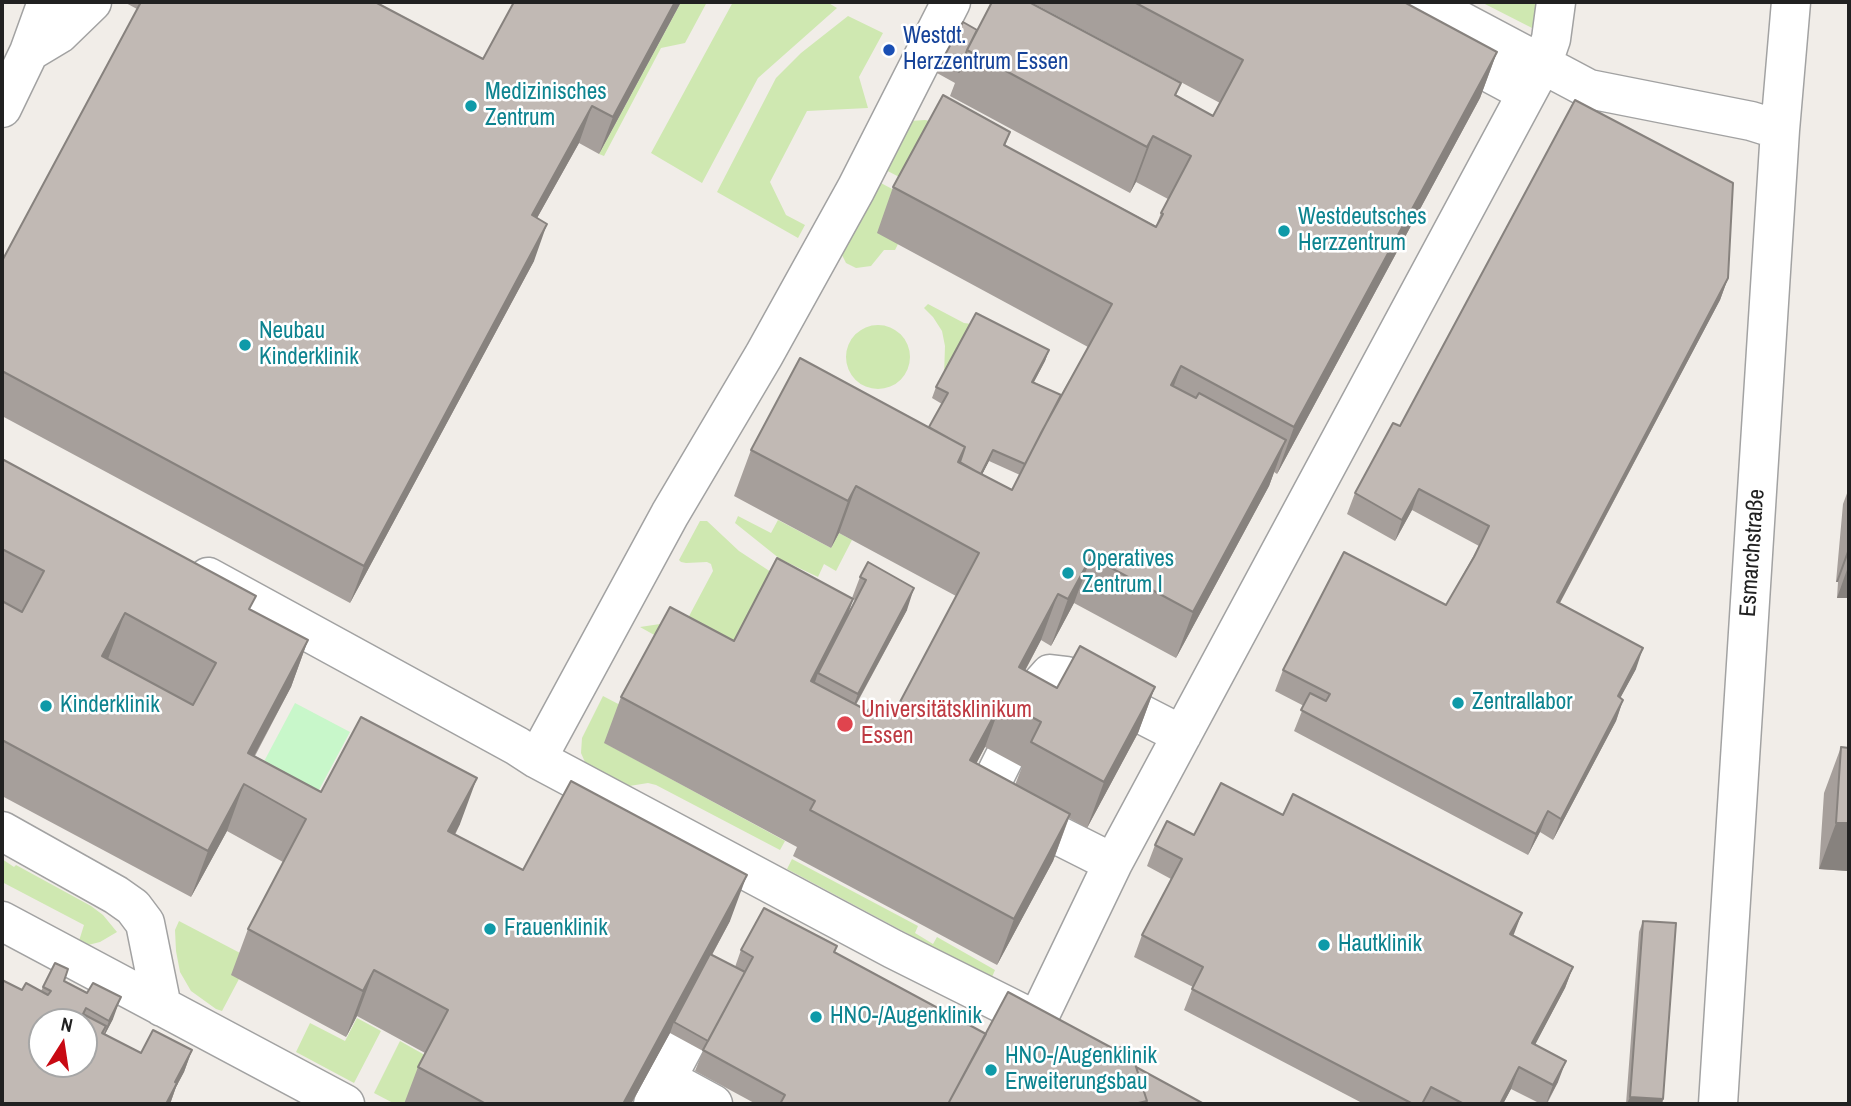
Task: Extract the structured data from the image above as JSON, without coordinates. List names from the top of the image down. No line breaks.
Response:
{"streets":{"street":["Esmarchstraße"]},"places":["Westdt. Herzzentrum Essen","Medizinisches Zentrum","Westdeutsches Herzzentrum","Neubau Kinderklinik","Operatives Zentrum I","Zentrallabor","Kinderklinik","Universitätsklinikum Essen","Frauenklinik","Hautklinik","HNO-/Augenklinik","HNO-/Augenklinik Erweiterungsbau"],"north":"top"}
